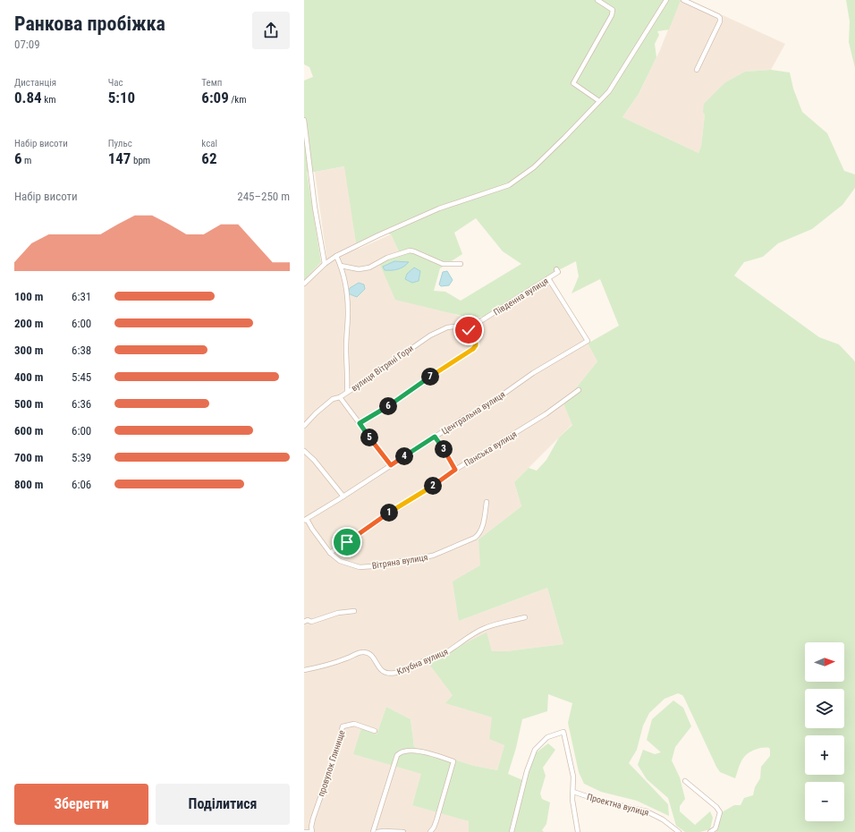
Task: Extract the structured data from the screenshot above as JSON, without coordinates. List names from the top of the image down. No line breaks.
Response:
{"streets":{"street":["Південна вулиця","вулиця Вітряні Гори","Центральна вулиця","Панська вулиця","Вітряна вулиця","Клубна вулиця","провулок Глинище","Проектна вулиця"]},"crossings":[["Південна вулиця","вулиця Вітряні Гори"],["Південна вулиця","Центральна вулиця"],["Центральна вулиця","Вітряна вулиця"],["Панська вулиця","Вітряна вулиця"]],"north":"right","page":{"heading":["Ранкова пробіжка","07:09"],"stats":[["Дистанція","0.84 km"],["Час","5:10"],["Темп","6:09 /km"],["Набір висоти","6 m"],["Пульс","147 bpm"],["kcal","62"]],"chart":["Набір висоти","245–250 m"],"list":[{"name":"100 m","note":"6:31"},{"name":"200 m","note":"6:00"},{"name":"300 m","note":"6:38"},{"name":"400 m","note":"5:45"},{"name":"500 m","note":"6:36"},{"name":"600 m","note":"6:00"},{"name":"700 m","note":"5:39"},{"name":"800 m","note":"6:06"}],"pins":["7","6","5","3","4","2","1"],"map_buttons":["+","−"],"buttons":["Зберегти","Поділитися"]}}
